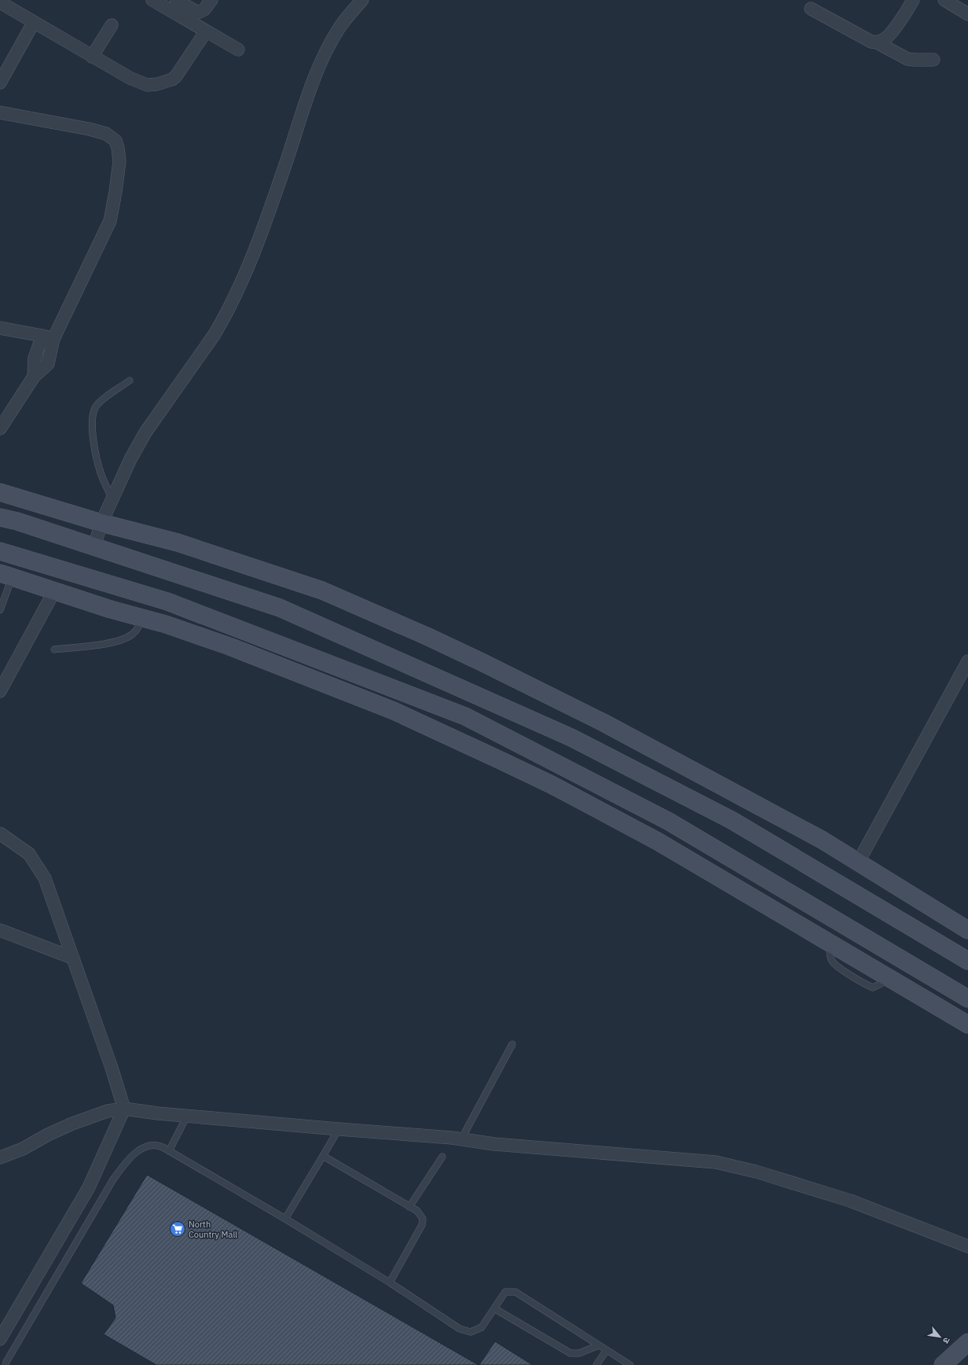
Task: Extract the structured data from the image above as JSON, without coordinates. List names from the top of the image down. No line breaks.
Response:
{"places":{"supermarket":["North Country Mall"]},"north":"bottom right"}
